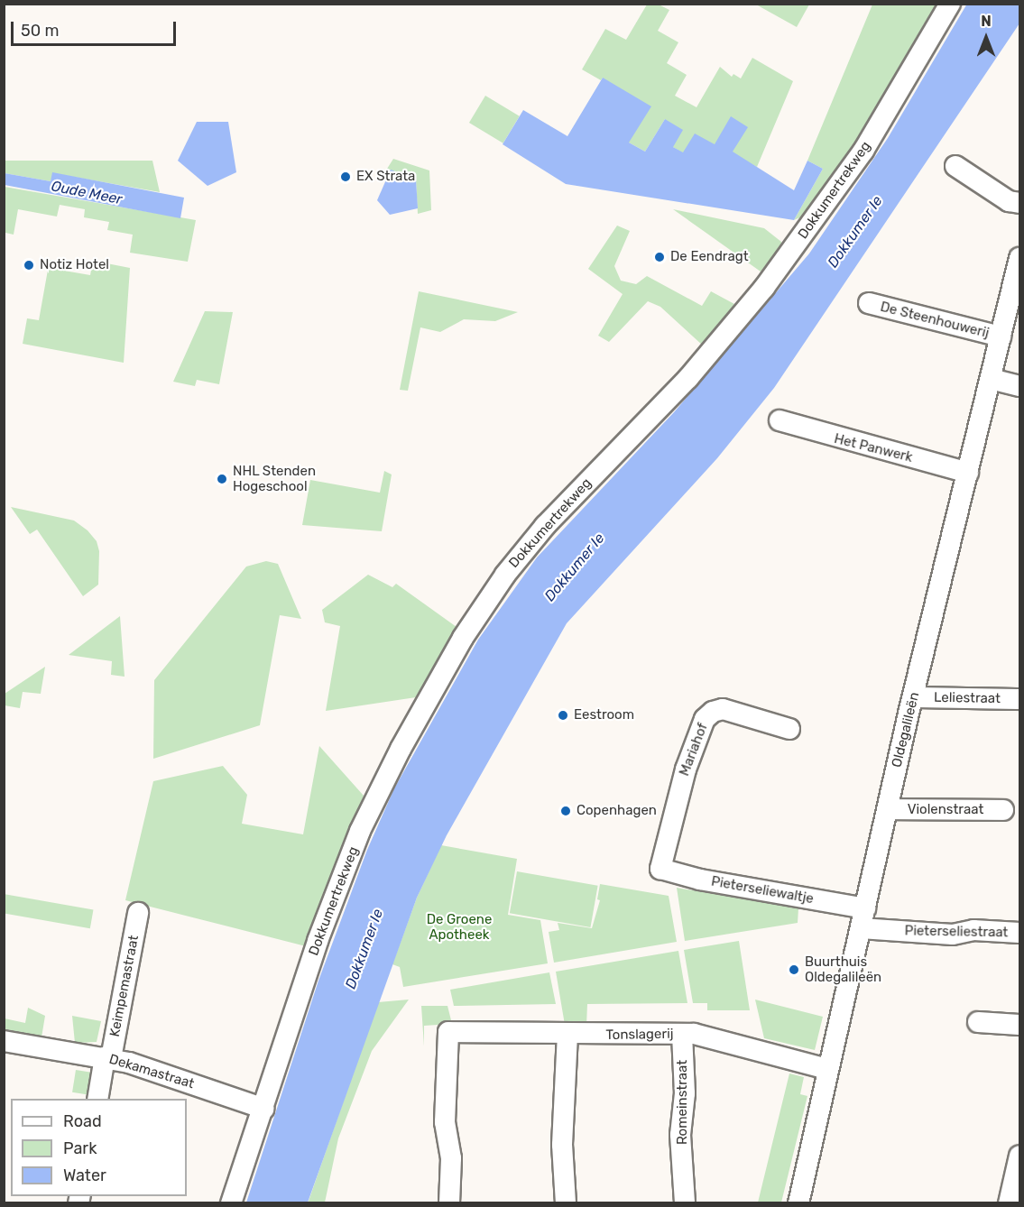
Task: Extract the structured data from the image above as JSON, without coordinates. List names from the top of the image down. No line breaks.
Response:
{"streets":{"street":["Dokkumertrekweg","De Steenhouwerij","Het Panwerk","Leliestraat","Oldegalileën","Mariahof","Violenstraat","Pieterseliewaltje","Pieterseliestraat","Keimpemastraat","Tonslagerij","Dekamastraat","Romeinstraat"]},"crossings":[["Dokkumertrekweg","Dekamastraat"],["De Steenhouwerij","Oldegalileën"],["Het Panwerk","Oldegalileën"],["Leliestraat","Oldegalileën"],["Oldegalileën","Violenstraat"],["Oldegalileën","Pieterseliewaltje"],["Oldegalileën","Pieterseliestraat"],["Oldegalileën","Tonslagerij"],["Mariahof","Pieterseliewaltje"],["Keimpemastraat","Dekamastraat"],["Tonslagerij","Romeinstraat"]],"water":["Oude Meer","Dokkumer Ie"],"parks":["De Groene Apotheek"],"places":["EX Strata","De Eendragt","Notiz Hotel","NHL Stenden Hogeschool","Eestroom","Copenhagen","Buurthuis Oldegalileën"],"legend":["Road","Park","Water"],"scale_bar":"50 m","north":"top"}
